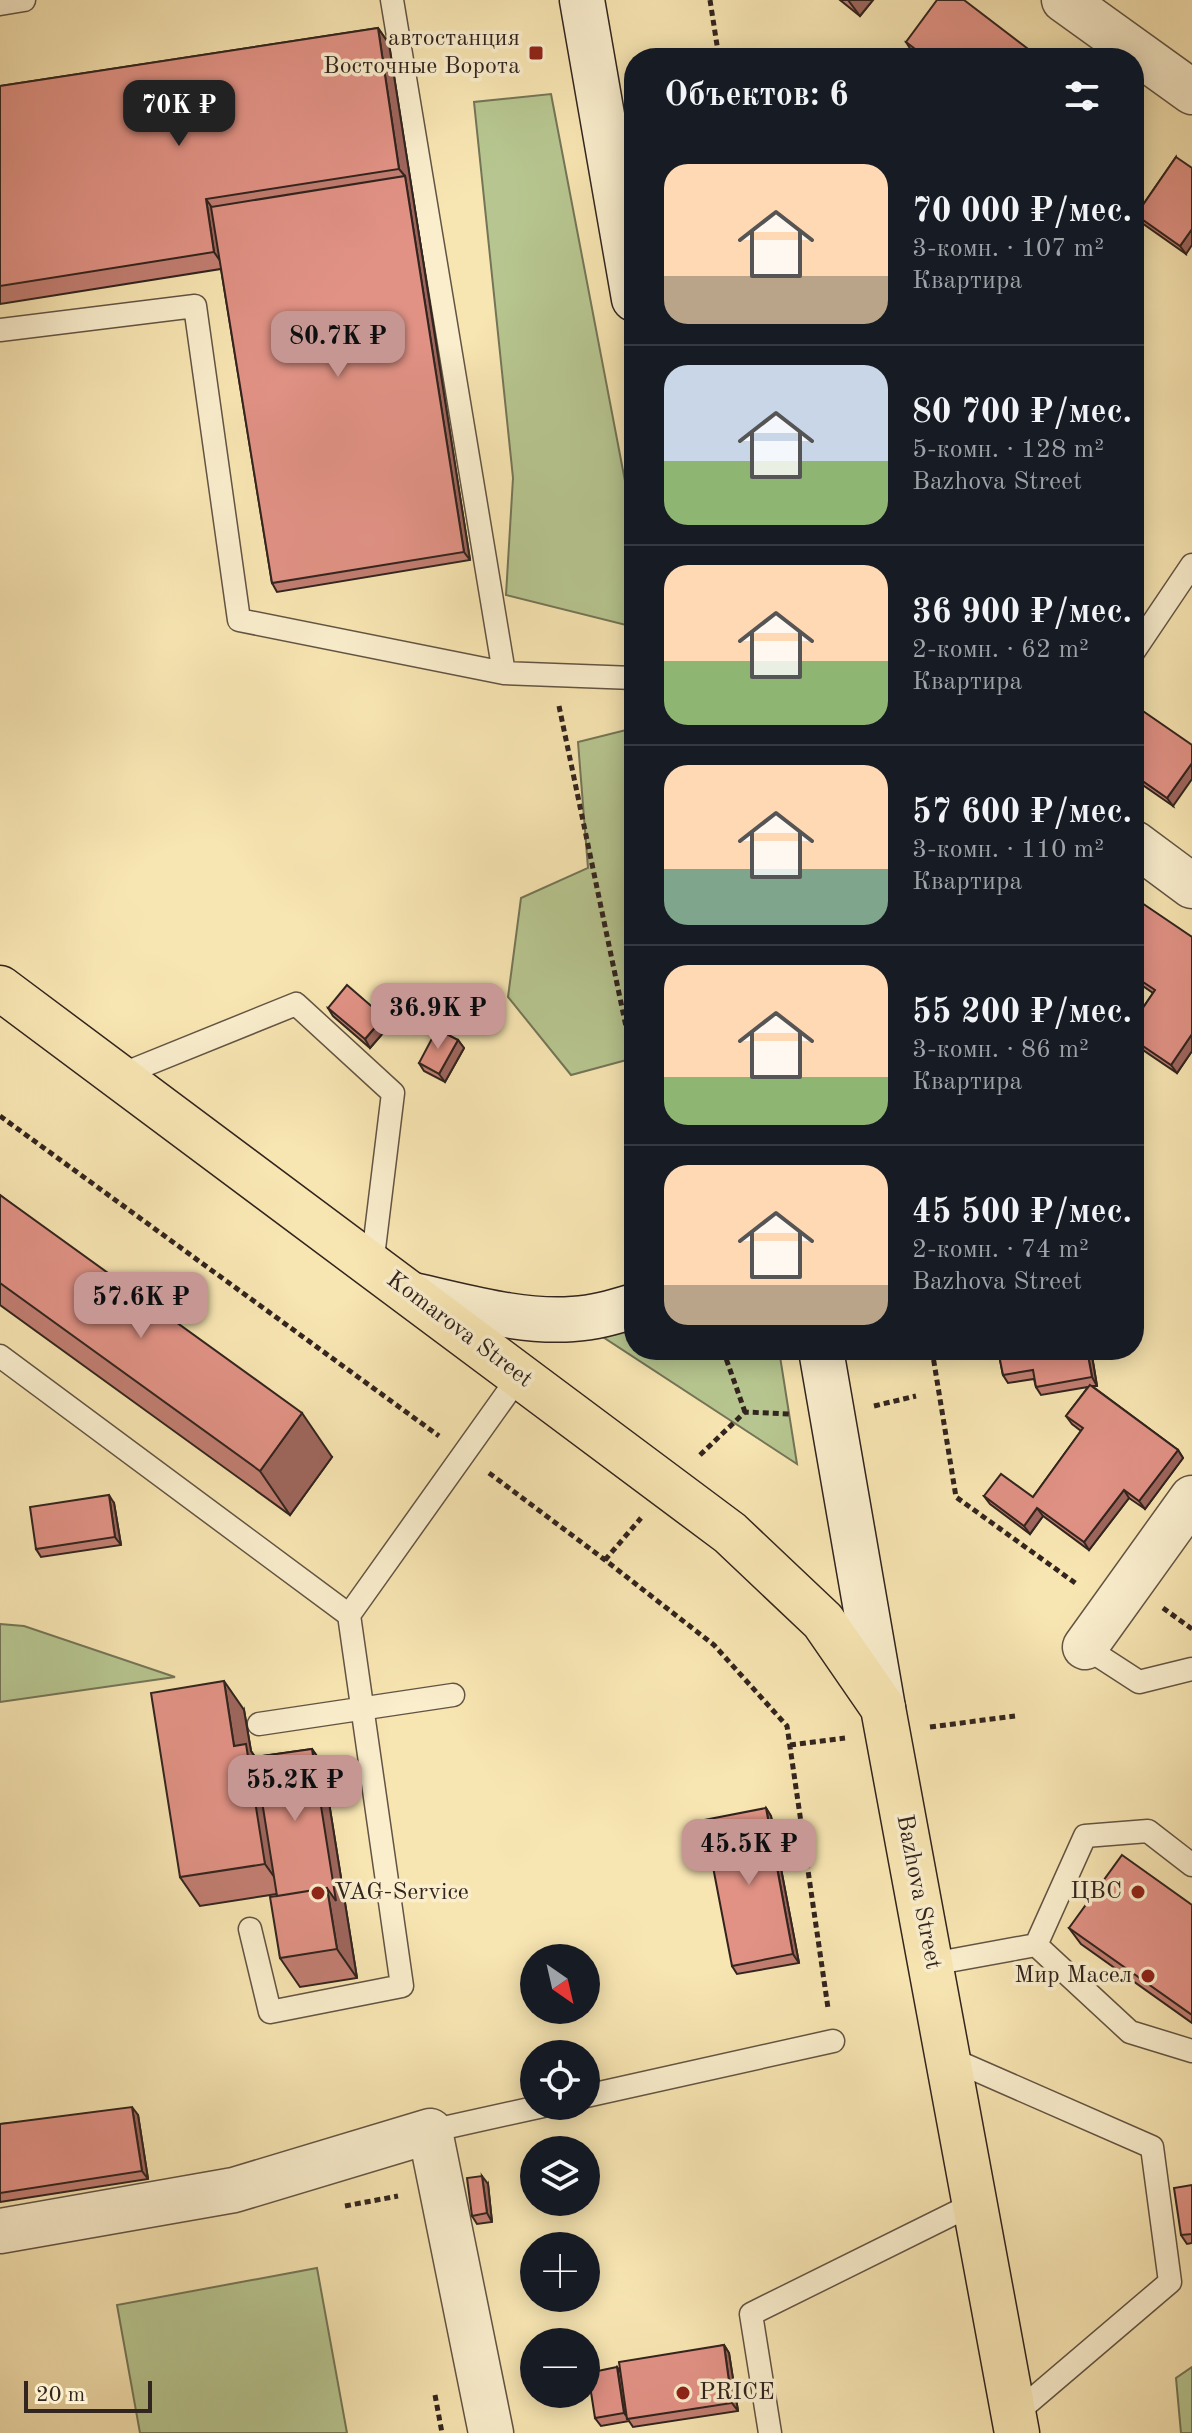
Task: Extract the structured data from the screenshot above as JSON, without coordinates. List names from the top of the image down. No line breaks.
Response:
{"streets":{"main road":["Komarova Street","Bazhova Street"]},"crossings":[["Komarova Street","Bazhova Street"]],"places":{"transit":["автостанция Восточные Ворота"],"other":["ЦВС","VAG-Service","Мир Масел","PRICE"]},"scale_bar":"20 m","north":"bottom right","page":{"heading":"Объектов: 6","price":["70K ₽","80.7K ₽","36.9K ₽","57.6K ₽","55.2K ₽","45.5K ₽"],"list":[{"name":"70 000 ₽/мес.","note":"3-комн. · 107 m² · Квартира"},{"name":"80 700 ₽/мес.","note":"5-комн. · 128 m² · Bazhova Street"},{"name":"36 900 ₽/мес.","note":"2-комн. · 62 m² · Квартира"},{"name":"57 600 ₽/мес.","note":"3-комн. · 110 m² · Квартира"},{"name":"55 200 ₽/мес.","note":"3-комн. · 86 m² · Квартира"},{"name":"45 500 ₽/мес.","note":"2-комн. · 74 m² · Bazhova Street"}],"map_buttons":["+","−"],"scale":"20 m"}}
